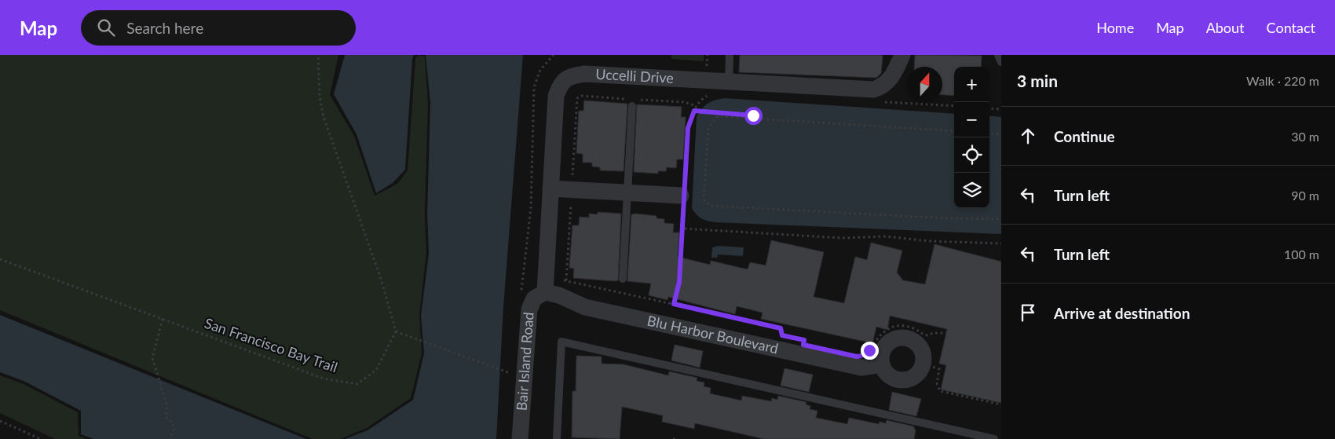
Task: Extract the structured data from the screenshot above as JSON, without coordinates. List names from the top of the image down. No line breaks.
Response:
{"streets":{"street":["Uccelli Drive","Blu Harbor Boulevard","Bair Island Road"],"path":["San Francisco Bay Trail"]},"crossings":[["Uccelli Drive","Blu Harbor Boulevard"],["Uccelli Drive","Bair Island Road"],["Blu Harbor Boulevard","Bair Island Road"]],"north":"top","page":{"header":"Map","search":"Search here","nav":["Home","Map","About","Contact"],"heading":["3 min","Walk · 220 m"],"map_buttons":["+","−"],"list":[["Continue","30 m"],["Turn left","90 m"],["Turn left","100 m"],"Arrive at destination"]}}
